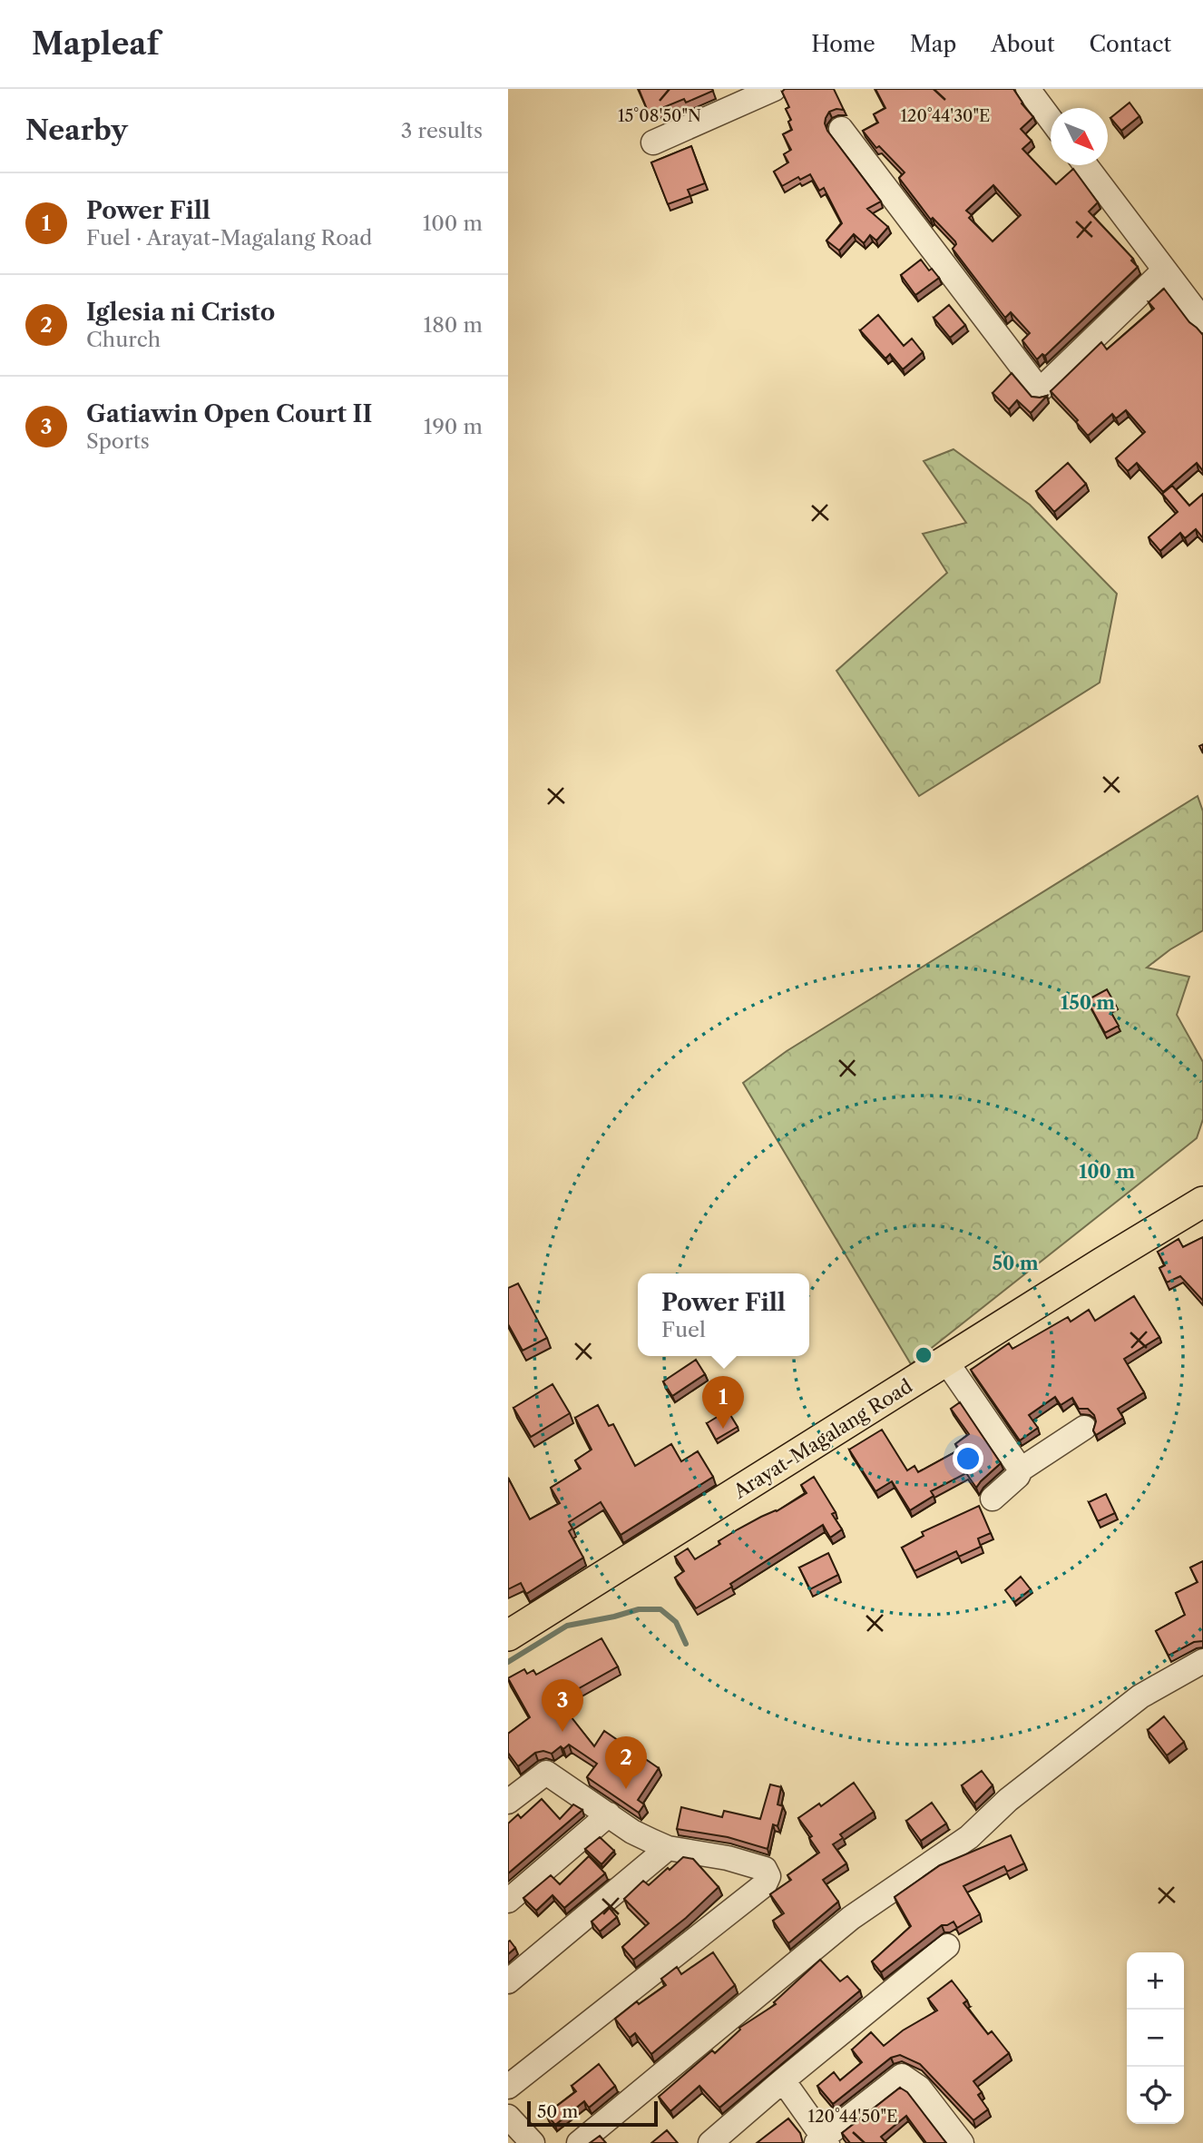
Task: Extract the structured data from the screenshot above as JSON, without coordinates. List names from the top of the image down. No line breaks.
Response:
{"streets":{"main road":["Arayat-Magalang Road"]},"scale_bar":"50 m","north":"bottom right","page":{"header":"Mapleaf","nav":["Home","Map","About","Contact"],"heading":["Nearby","3 results"],"list":[{"mark":"1","name":"Power Fill","note":"Fuel · Arayat-Magalang Road","value":"100 m"},{"mark":"2","name":"Iglesia ni Cristo","note":"Church","value":"180 m"},{"mark":"3","name":"Gatiawin Open Court II","note":"Sports","value":"190 m"}],"popup":["Power Fill","Fuel"],"pins":["1","3","2"],"map_buttons":["+","−"],"scale":"50 m"},"coordinates":["120°44'30\"E","15°08'50\"N","120°44'50\"E"],"rings":["150 m","100 m","50 m"]}
